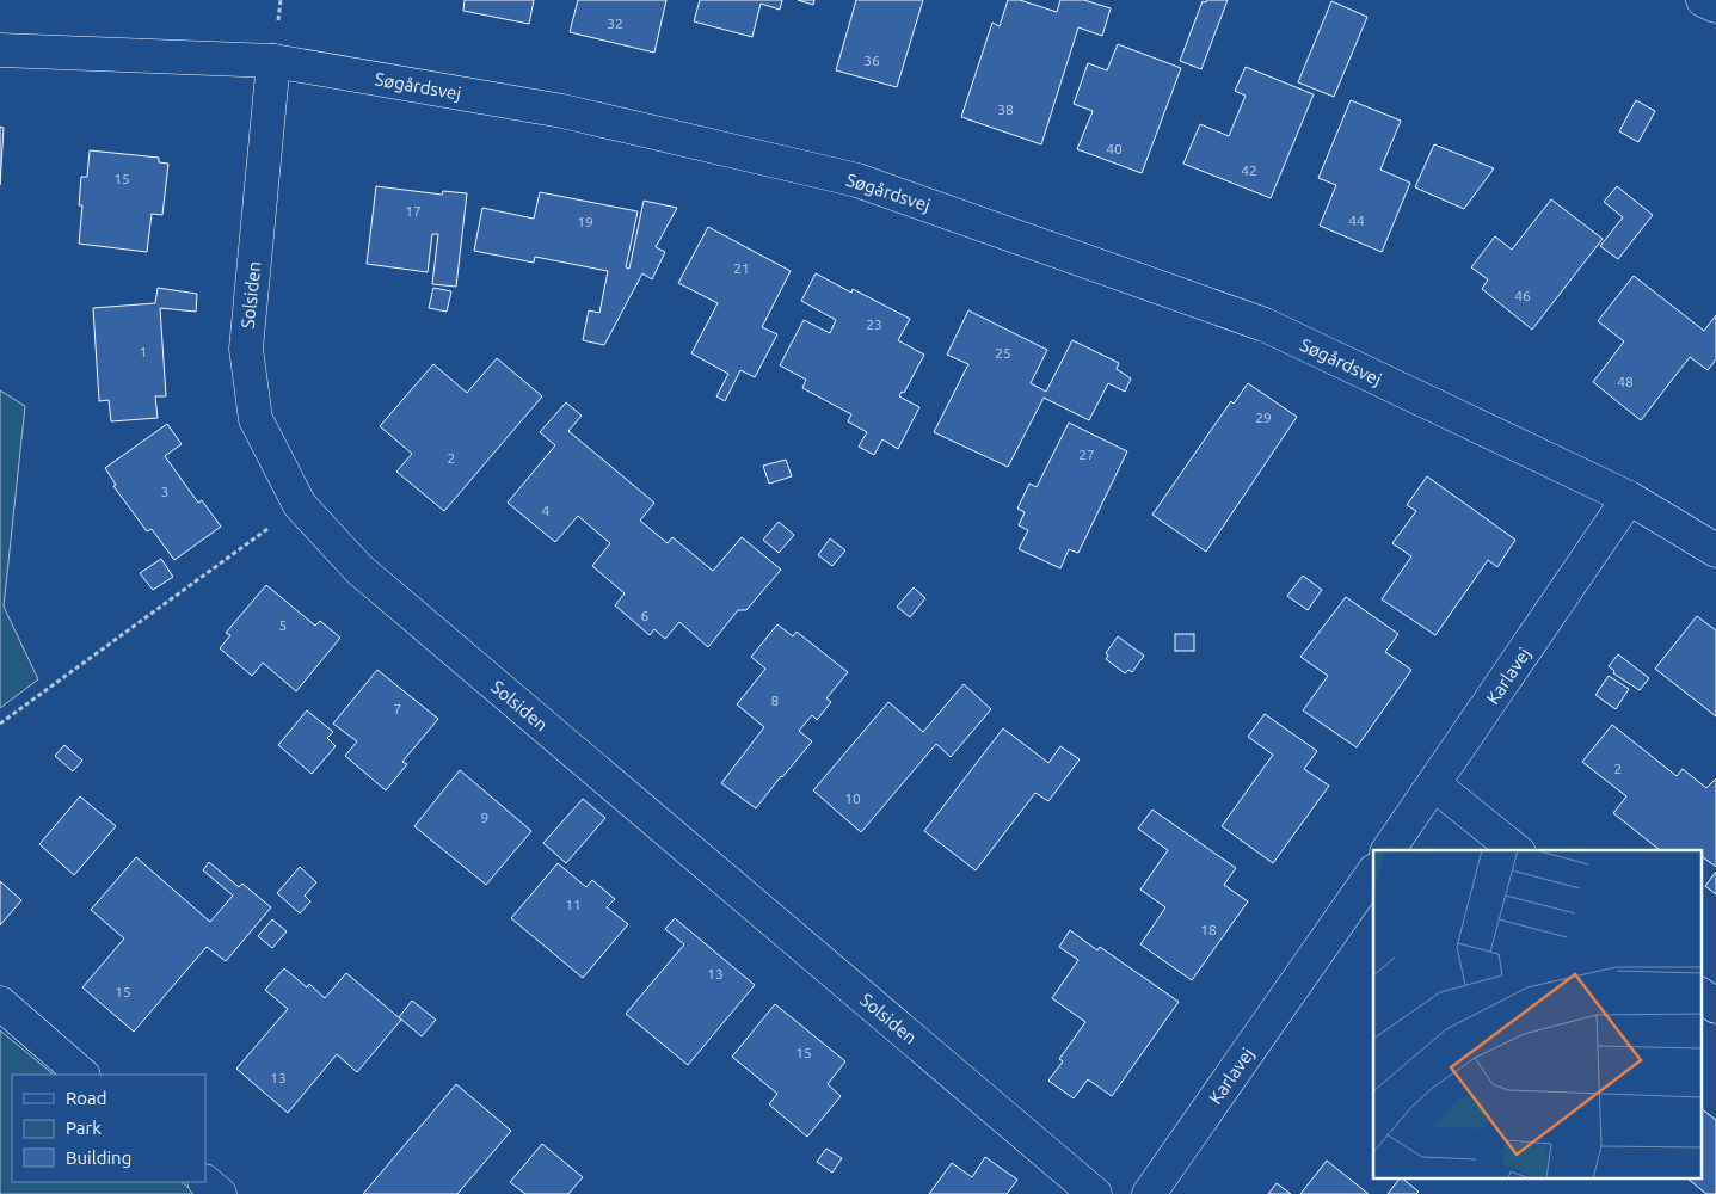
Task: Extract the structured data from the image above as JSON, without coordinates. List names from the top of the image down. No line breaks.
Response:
{"streets":{"street":["Søgårdsvej","Solsiden","Karlavej"]},"crossings":[["Søgårdsvej","Solsiden"],["Søgårdsvej","Karlavej"]],"house_numbers":["32","36","38","40","42","15","17","44","19","21","46","23","1","25","48","29","27","2","3","4","6","5","8","7","2","10","9","11","18","13","15","15","13"],"legend":["Road","Park","Building"]}
